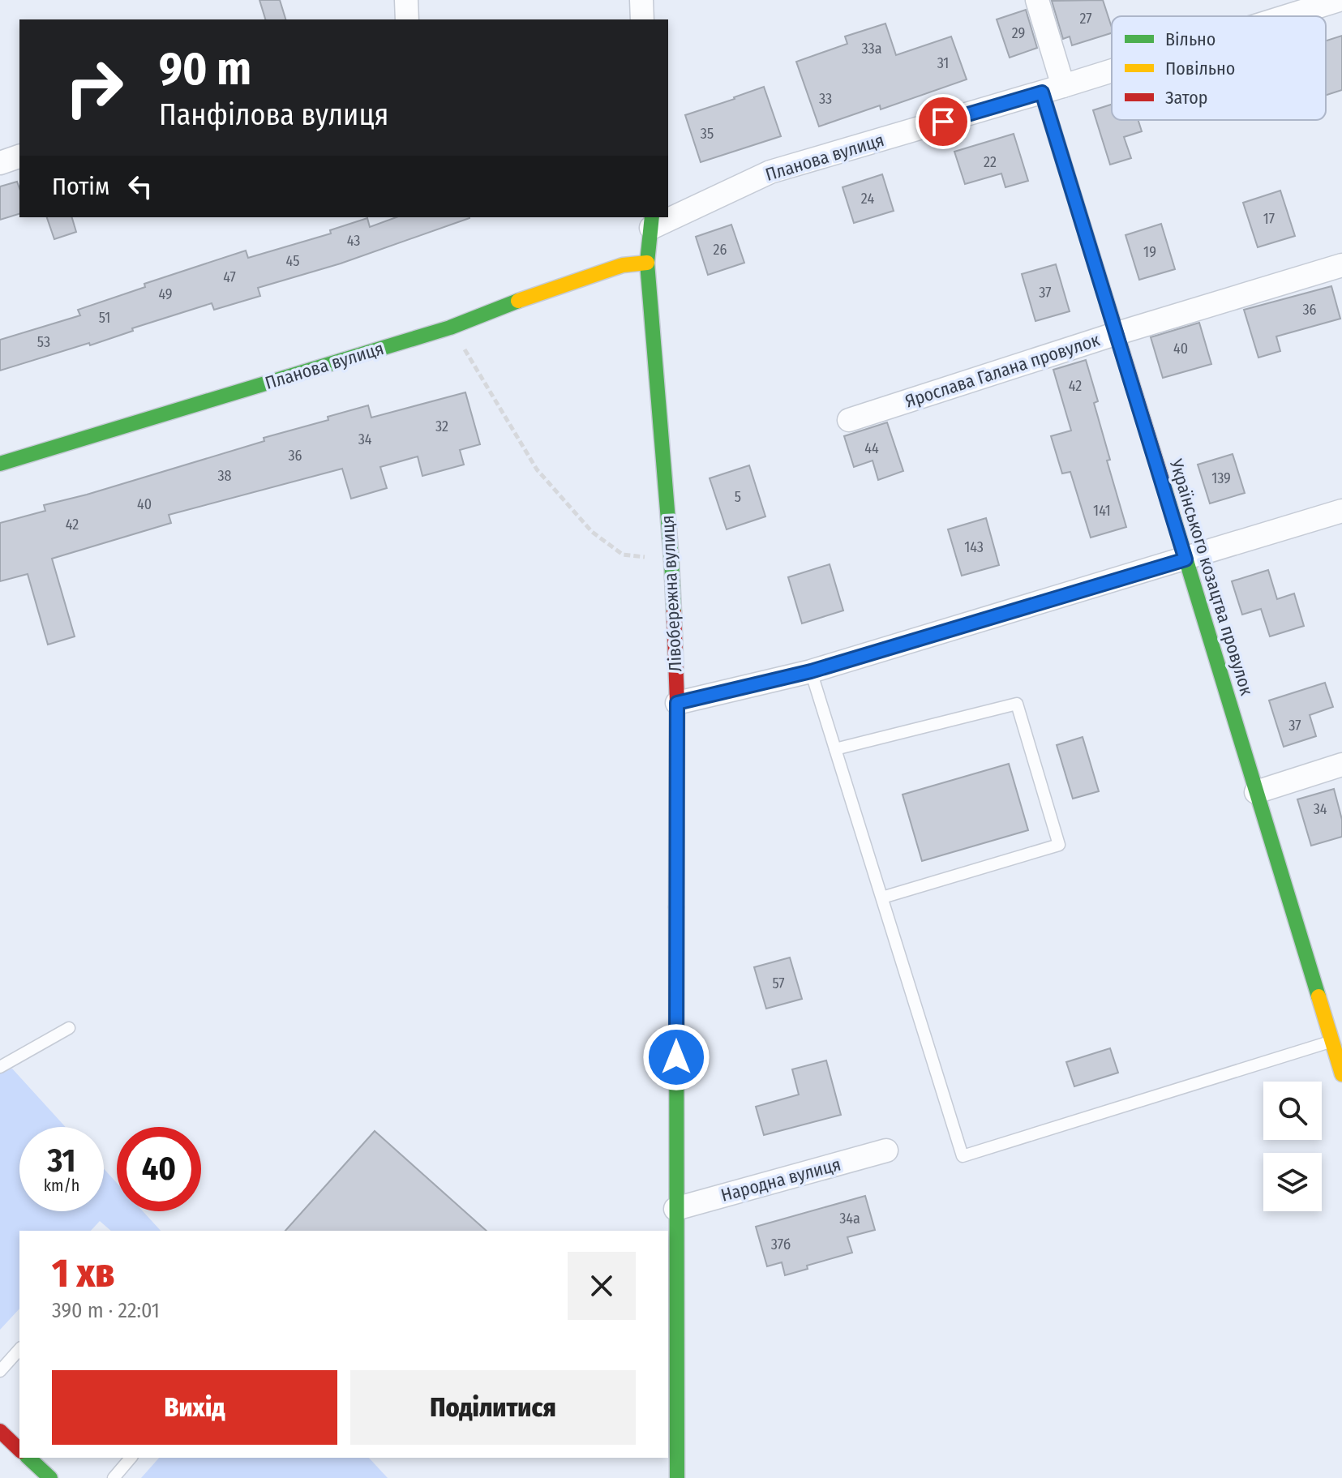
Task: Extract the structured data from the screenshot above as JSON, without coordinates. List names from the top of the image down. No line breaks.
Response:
{"streets":{"main road":["Планова вулиця","Українського козацтва провулок","Лівобережна вулиця"],"street":["Ярослава Галана провулок","Народна вулиця"]},"crossings":[["Планова вулиця","Українського козацтва провулок"],["Планова вулиця","Лівобережна вулиця"],["Ярослава Галана провулок","Українського козацтва провулок"],["Лівобережна вулиця","Народна вулиця"]],"house_numbers":["27","29","33а","31","33","35","22","24","17","43","26","19","45","47","37","49","36","51","53","40","42","32","34","44","36","38","139","5","40","141","42","143","37","34","57","34а","37б"],"legend":["Вільно","Повільно","Затор"],"page":{"turn":["90 m","Панфілова вулиця"],"then":"Потім","speed":"31 km/h","limit":"40","heading":["1 хв","390 m · 22:01"],"buttons":["Вихід","Поділитися"]}}
